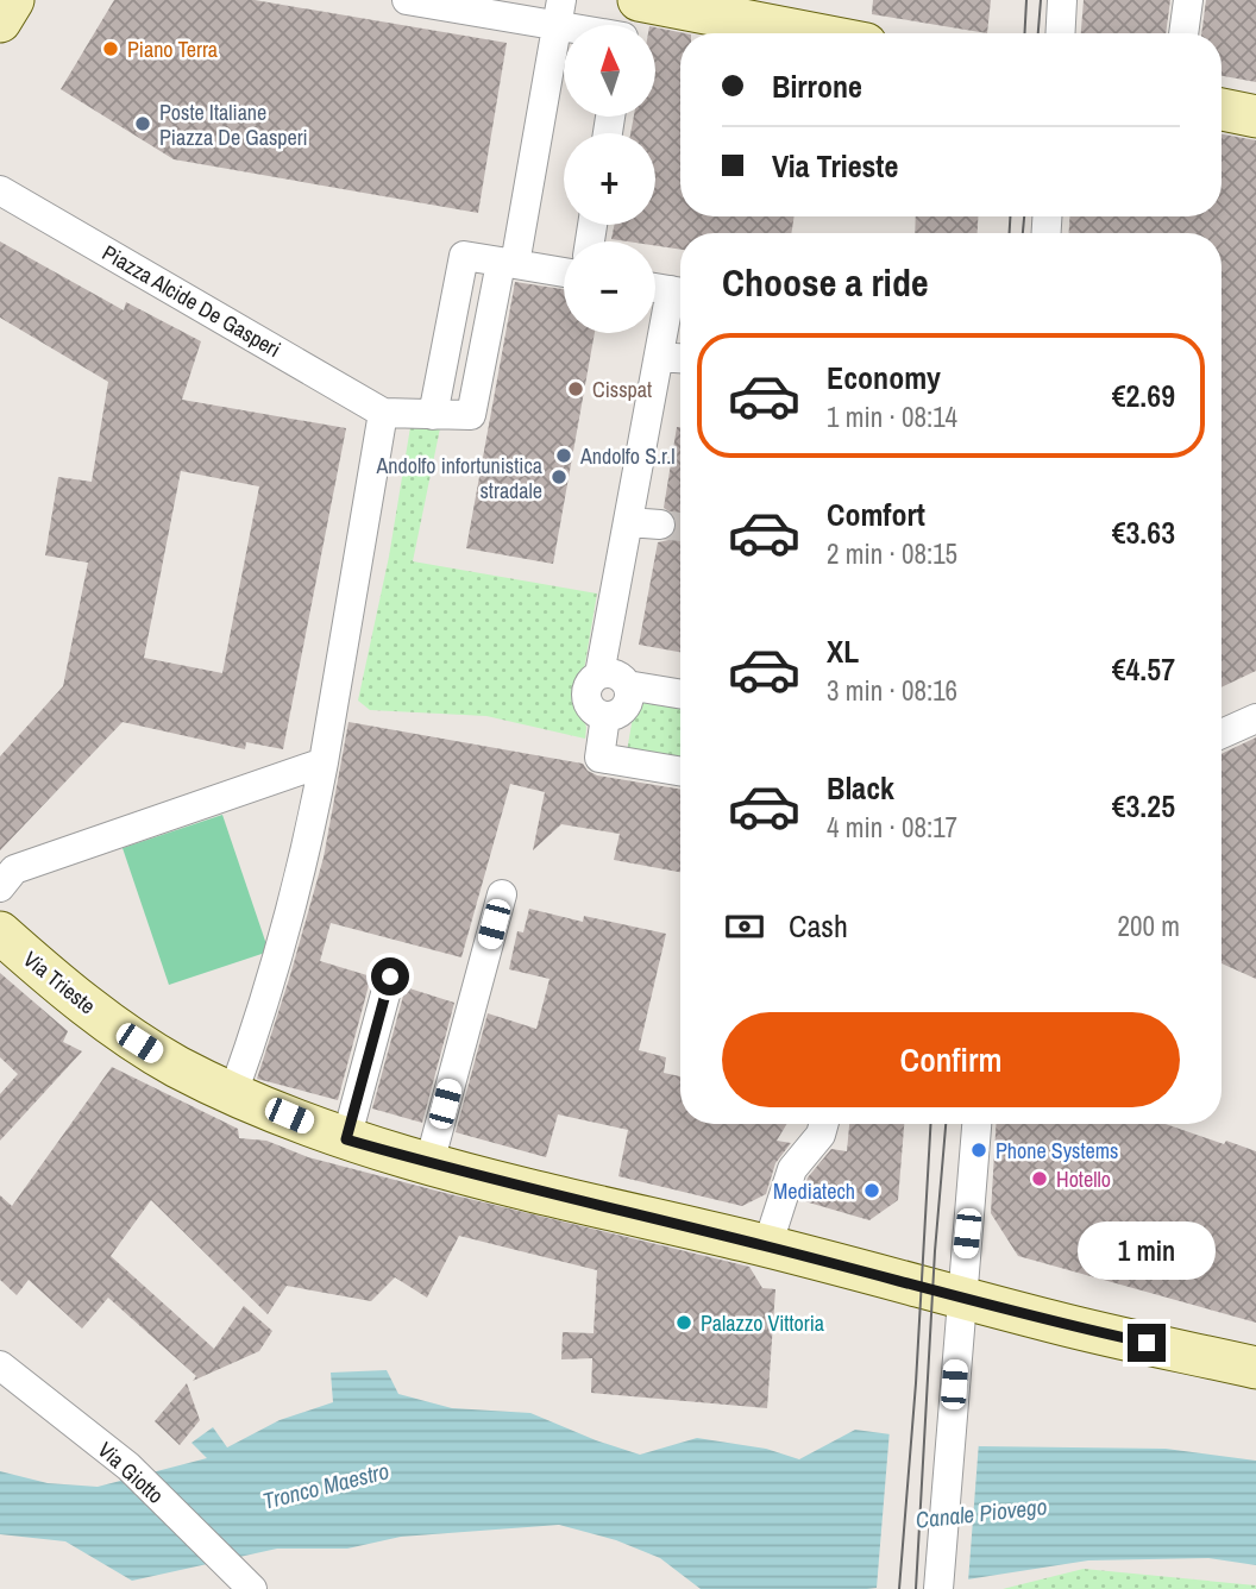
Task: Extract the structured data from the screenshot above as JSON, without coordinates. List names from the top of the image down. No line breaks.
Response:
{"streets":{"street":["Piazza Alcide De Gasperi","Via Trieste","Via Giotto"]},"water":["Tronco Maestro","Canale Piovego"],"places":["Piano Terra","Poste Italiane Piazza De Gasperi","Cisspat","Andolfo S.r.l","Andolfo infortunistica stradale","Phone Systems","Hotello","Mediatech","Palazzo Vittoria"],"north":"top","page":{"map_buttons":["+","−"],"banner":["Birrone","Via Trieste"],"heading":"Choose a ride","list":[{"name":"Economy","note":"1 min · 08:14","value":"€2.69"},{"name":"Comfort","note":"2 min · 08:15","value":"€3.63"},{"name":"XL","note":"3 min · 08:16","value":"€4.57"},{"name":"Black","note":"4 min · 08:17","value":"€3.25"}],"pay":["Cash","200 m"],"buttons":"Confirm","bubble":"1 min"}}
